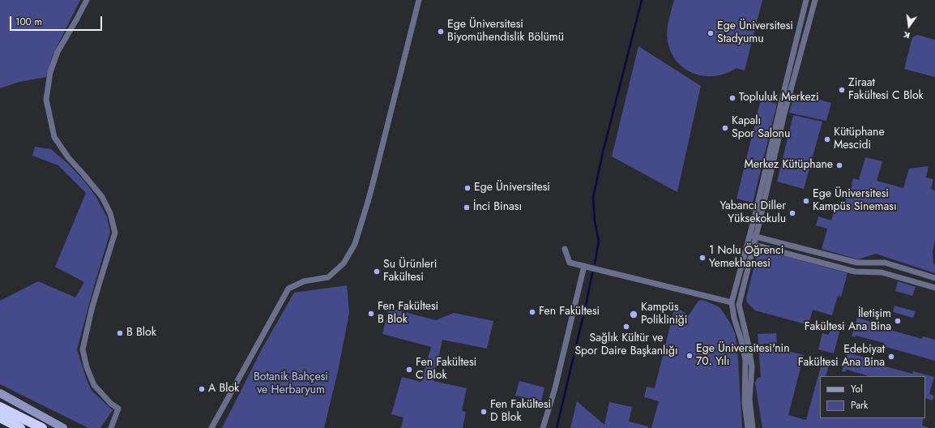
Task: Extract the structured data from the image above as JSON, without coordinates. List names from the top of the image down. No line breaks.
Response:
{"parks":["Botanik Bahçesi ve Herbaryum"],"places":["Ege Üniversitesi Biyomühendislik Bölümü","Ege Üniversitesi Stadyumu","Ziraat Fakültesi C Blok","Topluluk Merkezi","Kapalı Spor Salonu","Kütüphane Mescidi","Merkez Kütüphane","Ege Üniversitesi","Ege Üniversitesi Kampüs Sineması","İnci Binası","Yabancı Diller Yüksekokulu","1 Nolu Öğrenci Yemekhanesi","Su Ürünleri Fakültesi","Fen Fakültesi","Fen Fakültesi B Blok","Kampüs Polikliniği","İletişim Fakültesi Ana Bina","Sağlık Kültür ve Spor Daire Başkanlığı","B Blok","Ege Üniversitesi'nin 70. Yılı","Edebiyat Fakültesi Ana Bina","Fen Fakültesi C Blok","A Blok","Fen Fakültesi D Blok"],"legend":["Yol","Park"],"scale_bar":"100 m","north":"bottom"}
